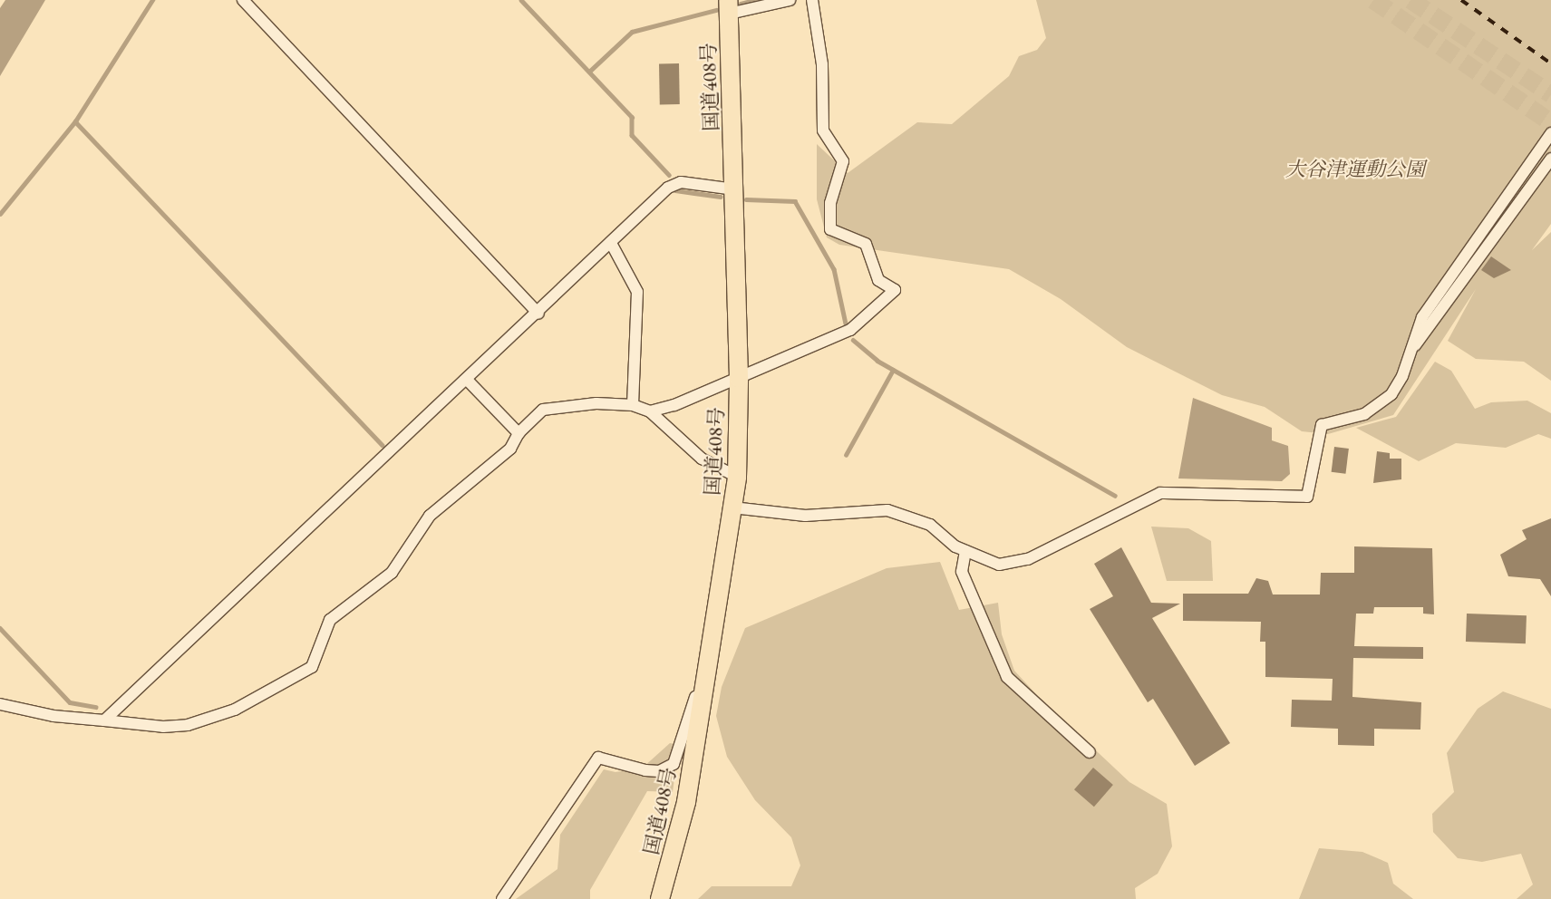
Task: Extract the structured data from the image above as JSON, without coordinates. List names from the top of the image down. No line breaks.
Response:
{"streets":{"highway":["国道408号"]},"parks":["大谷津運動公園"]}
